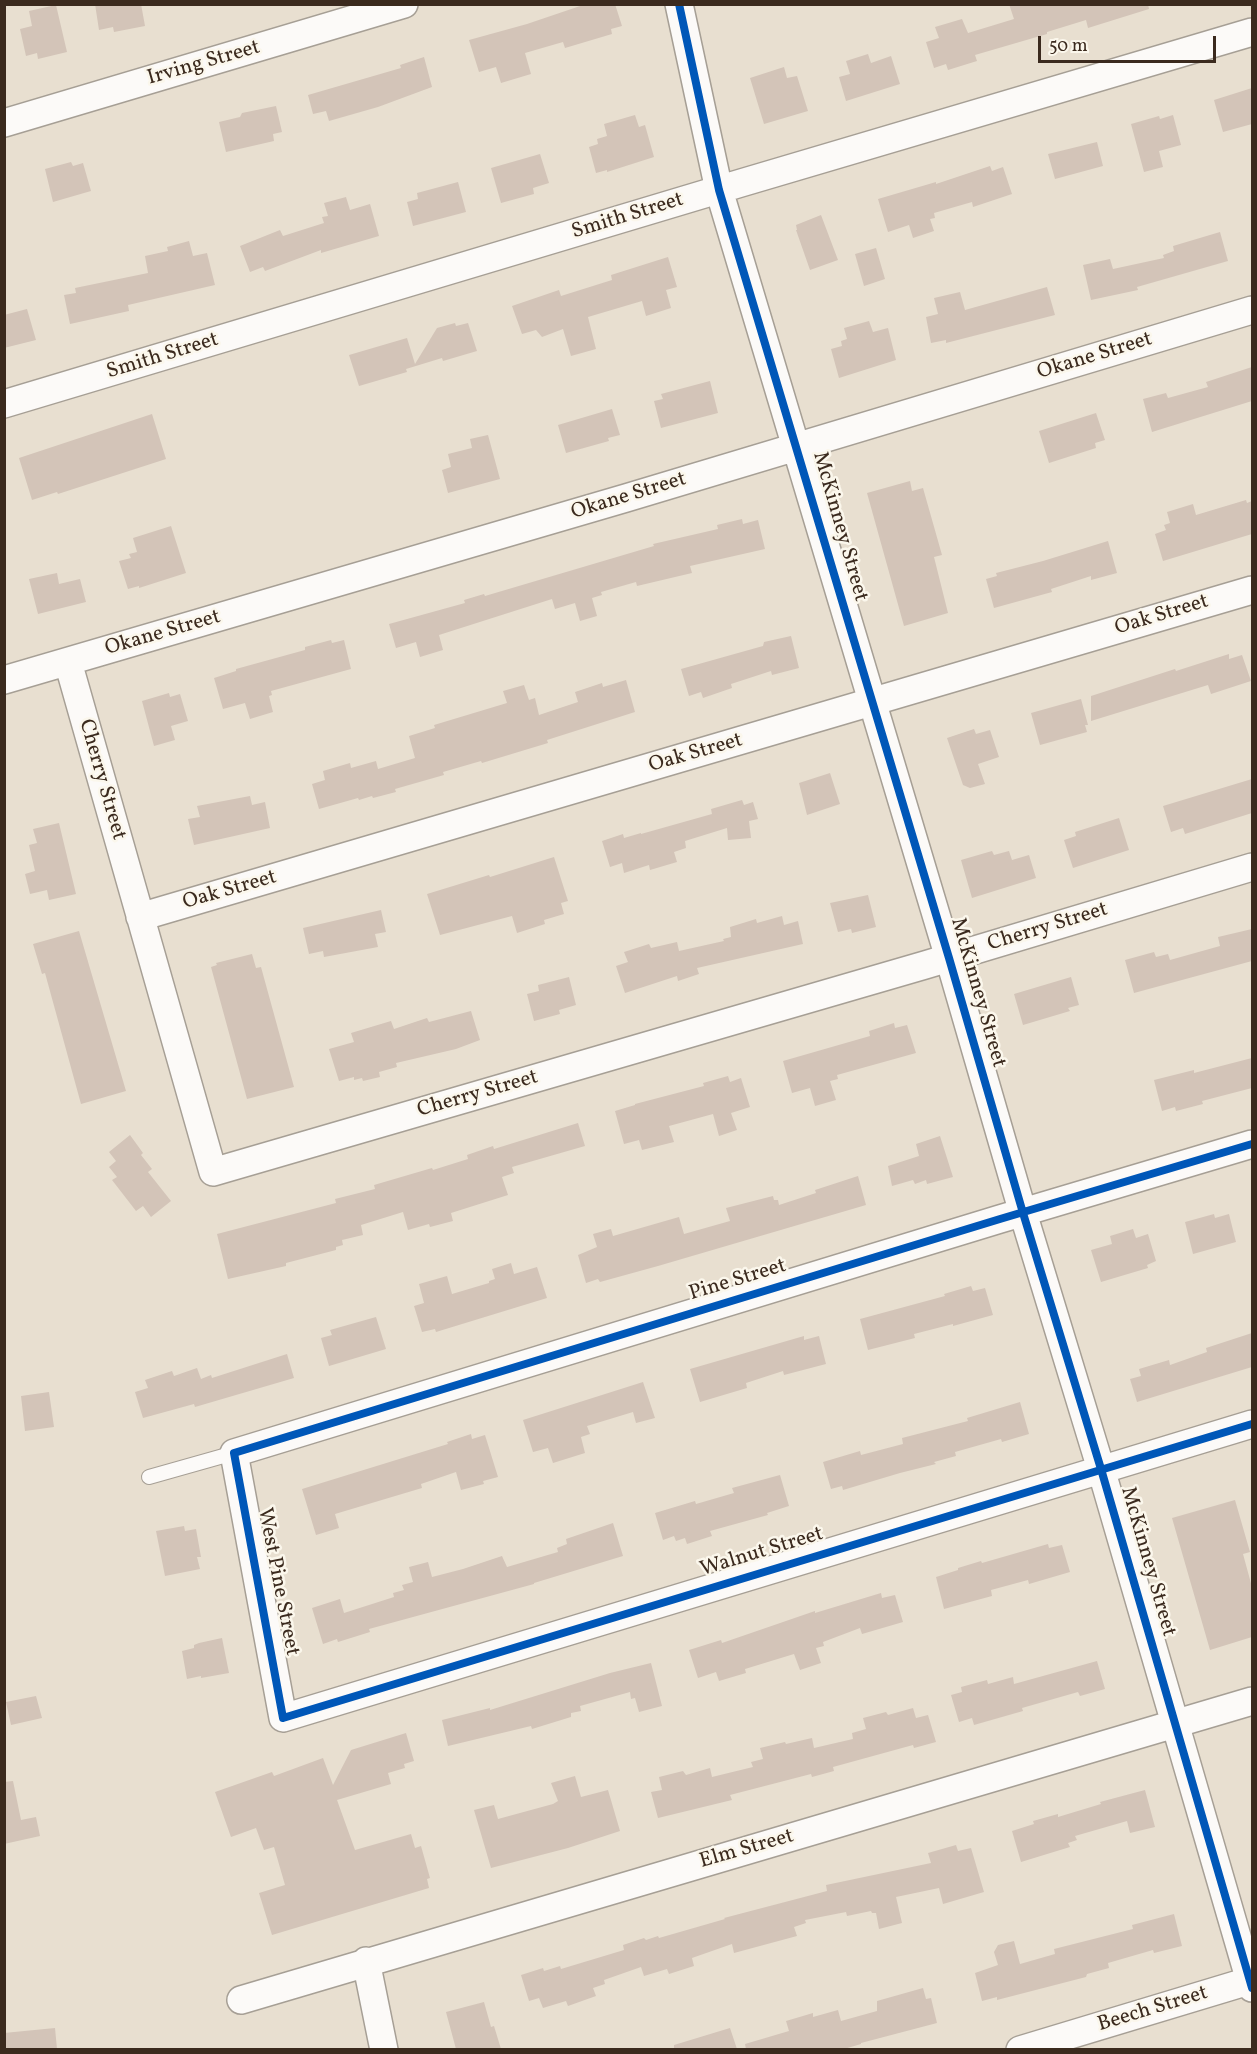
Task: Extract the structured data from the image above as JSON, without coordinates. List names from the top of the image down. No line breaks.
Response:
{"streets":{"street":["Irving Street","Smith Street","Okane Street","McKinney Street","Oak Street","Cherry Street","Pine Street","Walnut Street","West Pine Street","Elm Street","Beech Street"]},"crossings":[["Smith Street","McKinney Street"],["Okane Street","McKinney Street"],["Okane Street","Cherry Street"],["McKinney Street","Oak Street"],["McKinney Street","Cherry Street"],["McKinney Street","Pine Street"],["McKinney Street","Walnut Street"],["McKinney Street","Elm Street"],["McKinney Street","Beech Street"],["Oak Street","Cherry Street"],["Pine Street","West Pine Street"],["Walnut Street","West Pine Street"]],"scale_bar":"50 m"}
